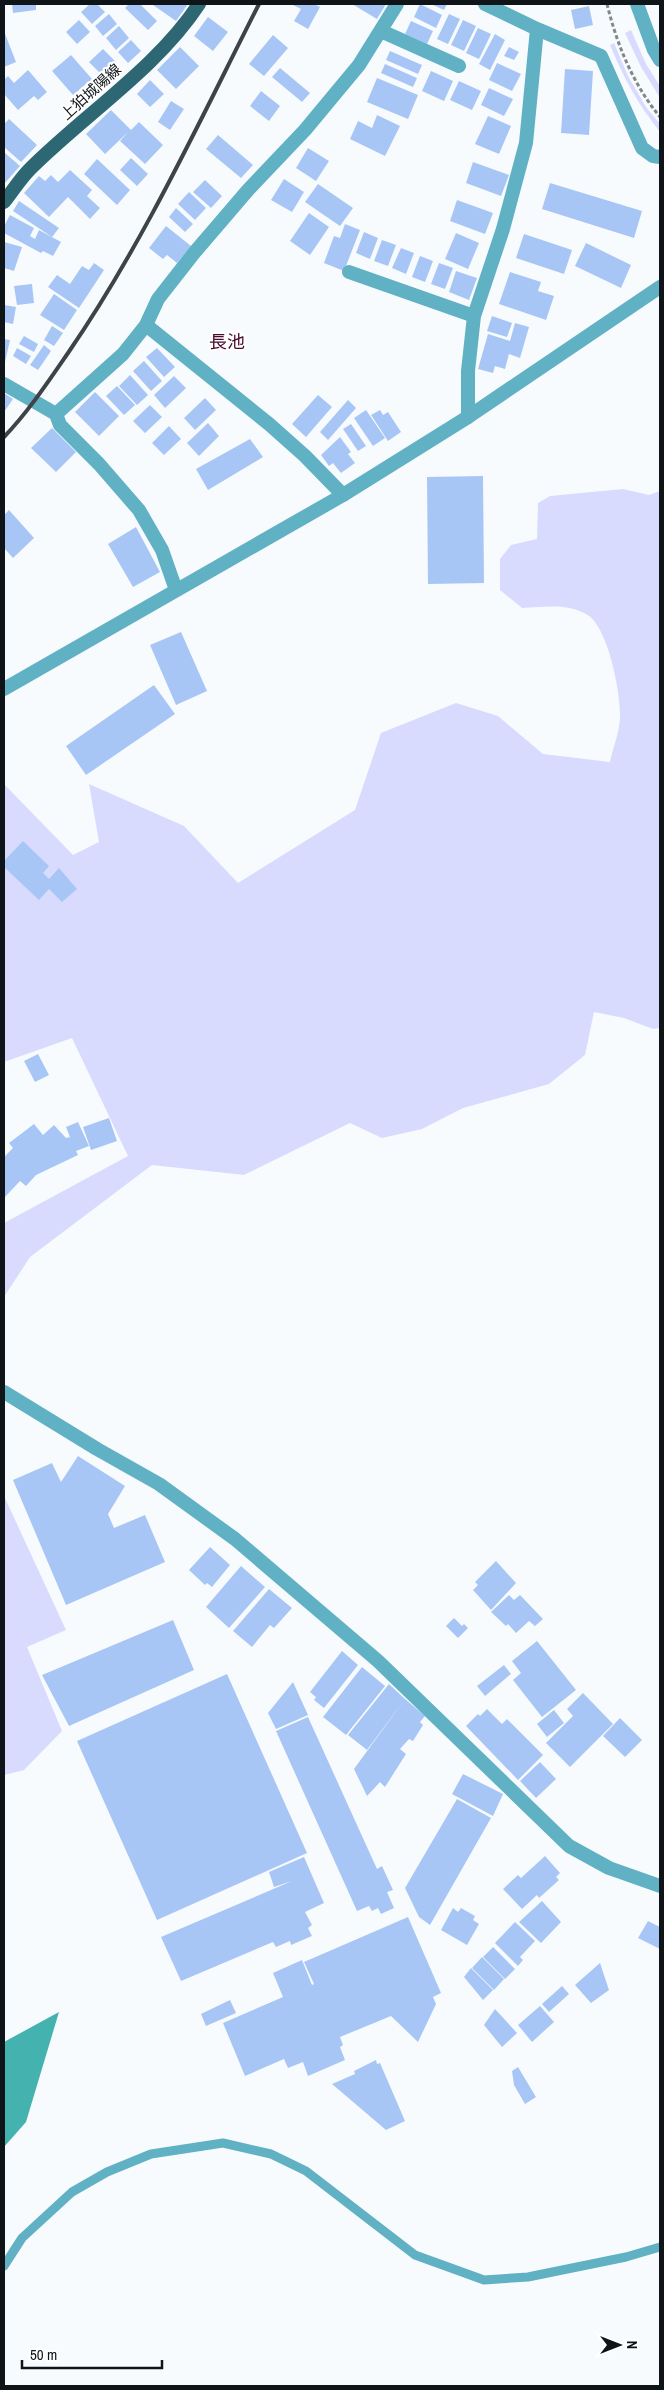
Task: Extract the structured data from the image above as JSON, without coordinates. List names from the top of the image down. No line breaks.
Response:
{"streets":{"main road":["上狛城陽線"]},"districts":["長池"],"scale_bar":"50 m","north":"right"}
